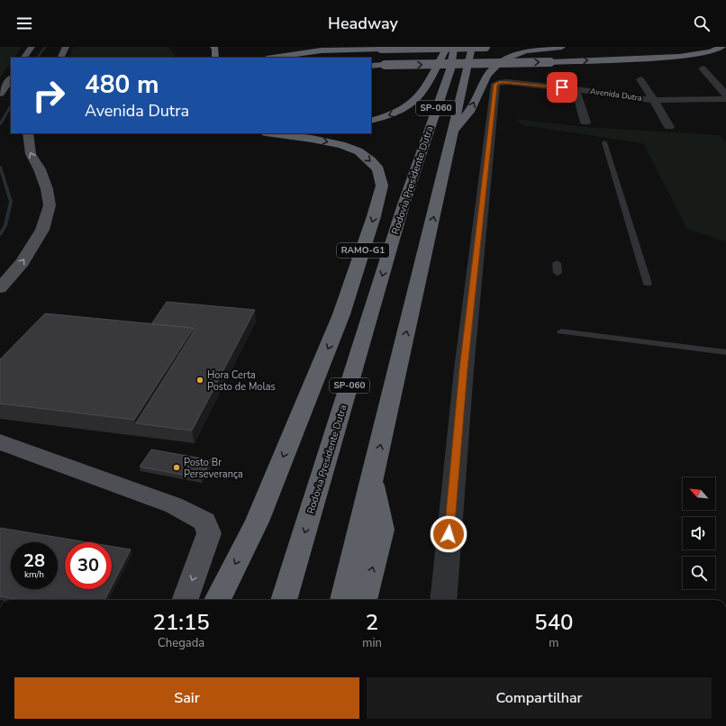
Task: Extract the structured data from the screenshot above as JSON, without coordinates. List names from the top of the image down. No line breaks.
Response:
{"streets":{"highway":["SP-060","Rodovia Presidente Dutra","RAMO-G1"],"street":["Avenida Dutra"]},"places":["Hora Certa Posto de Molas","Posto Br Perseverança"],"north":"top left","page":{"header":"Headway","turn":["480 m","Avenida Dutra"],"speed":"28 km/h","limit":"30","eta":["21:15","Chegada","2","min","540","m"],"buttons":["Sair","Compartilhar"]}}
